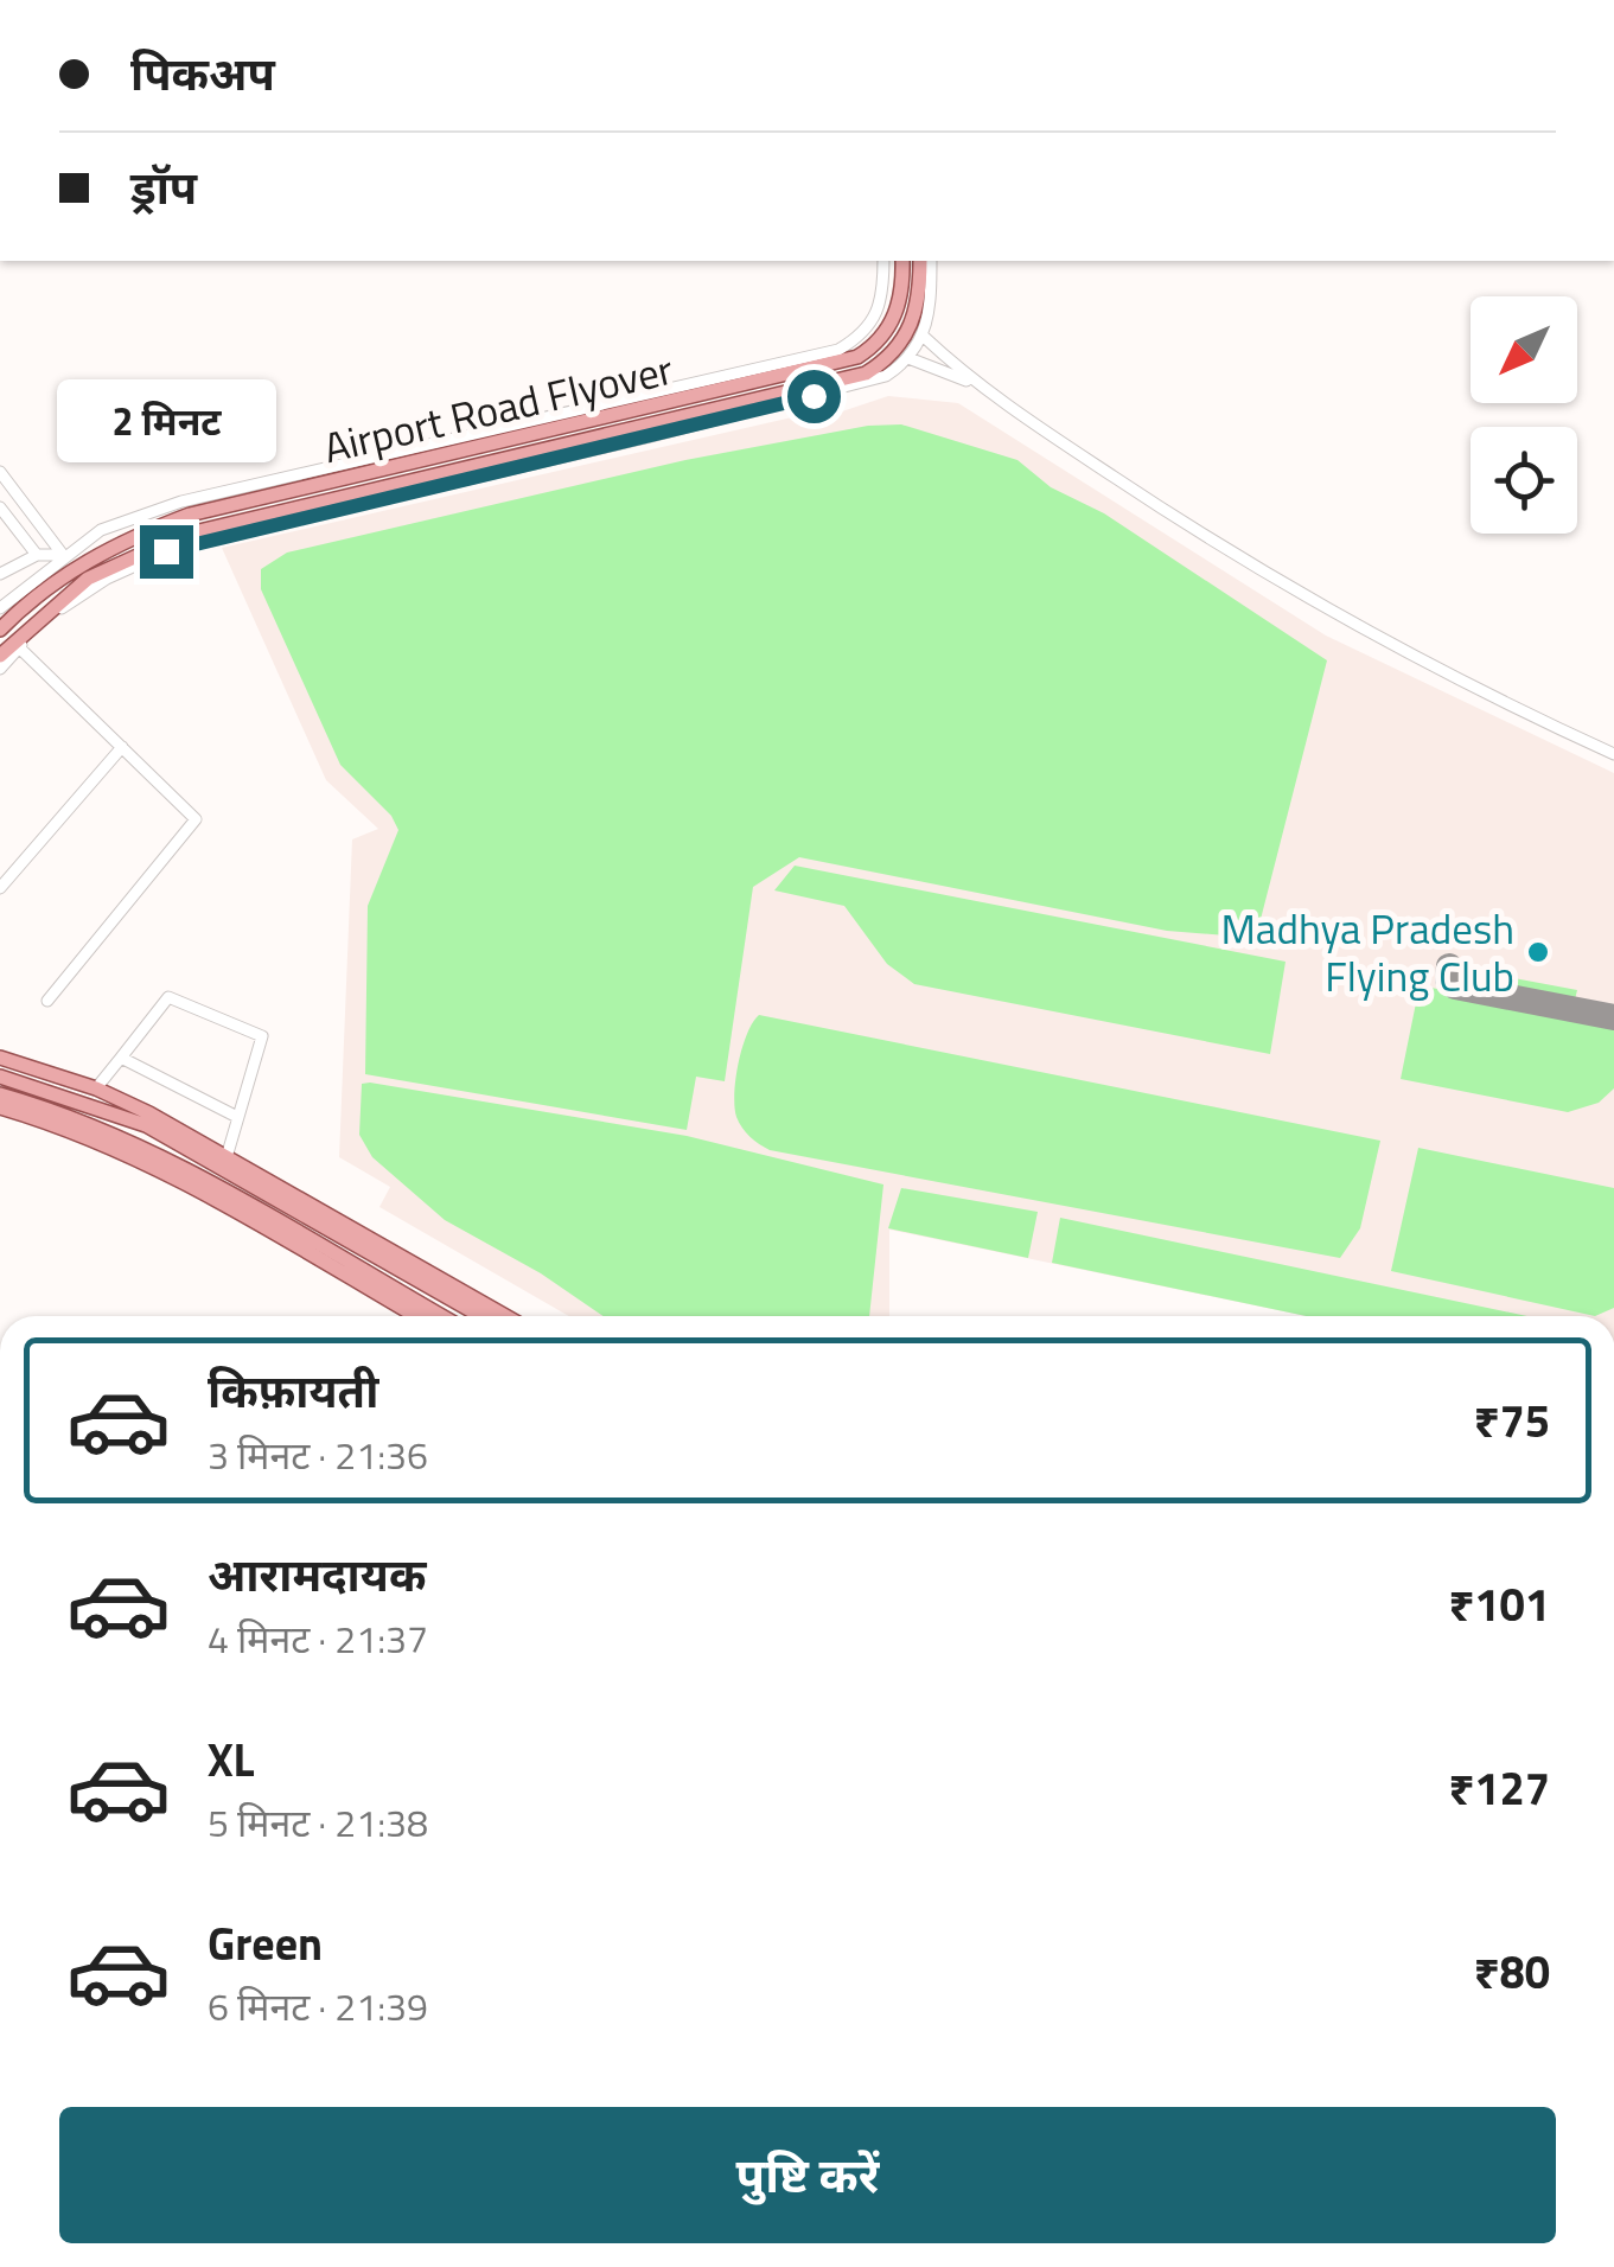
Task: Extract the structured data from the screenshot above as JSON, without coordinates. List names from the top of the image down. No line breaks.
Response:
{"streets":{"main road":["Airport Road Flyover"]},"places":["Madhya Pradesh Flying Club"],"north":"bottom left","page":{"banner":["पिकअप","ड्रॉप"],"bubble":"2 मिनट","list":[{"name":"किफ़ायती","note":"3 मिनट · 21:36","value":"₹75"},{"name":"आरामदायक","note":"4 मिनट · 21:37","value":"₹101"},{"name":"XL","note":"5 मिनट · 21:38","value":"₹127"},{"name":"Green","note":"6 मिनट · 21:39","value":"₹80"}],"buttons":"पुष्टि करें"}}
